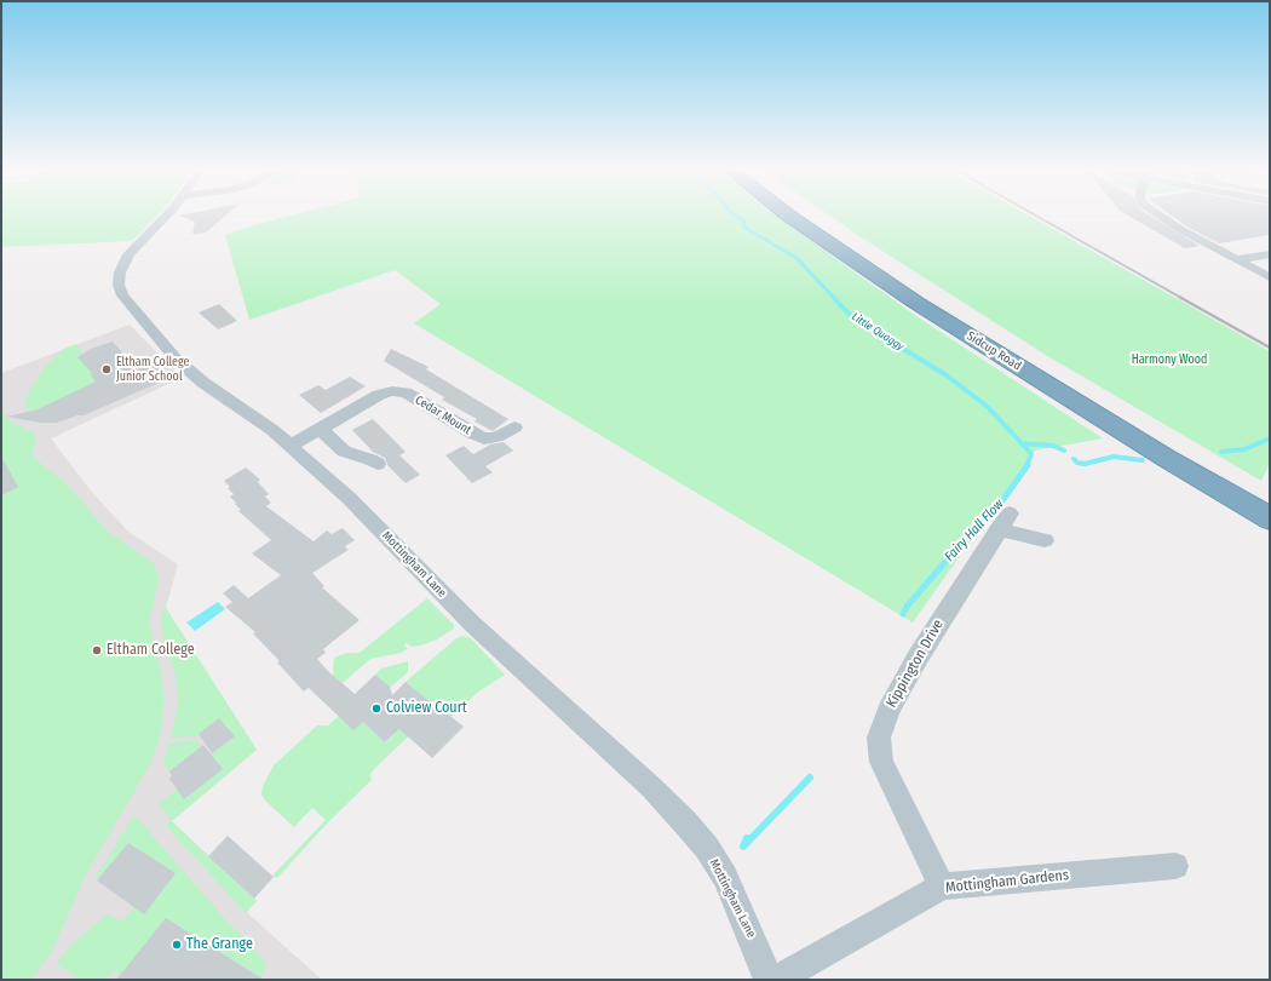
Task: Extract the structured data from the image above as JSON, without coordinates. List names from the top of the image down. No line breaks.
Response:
{"streets":{"highway":["Sidcup Road"],"street":["Cedar Mount","Mottingham Lane","Kippington Drive","Mottingham Gardens"]},"crossings":[["Cedar Mount","Mottingham Lane"],["Kippington Drive","Mottingham Gardens"]],"water":["Little Quaggy","Fairy Hall Flow"],"parks":["Harmony Wood"],"places":["Eltham College Junior School","Eltham College","Colview Court","The Grange"]}
